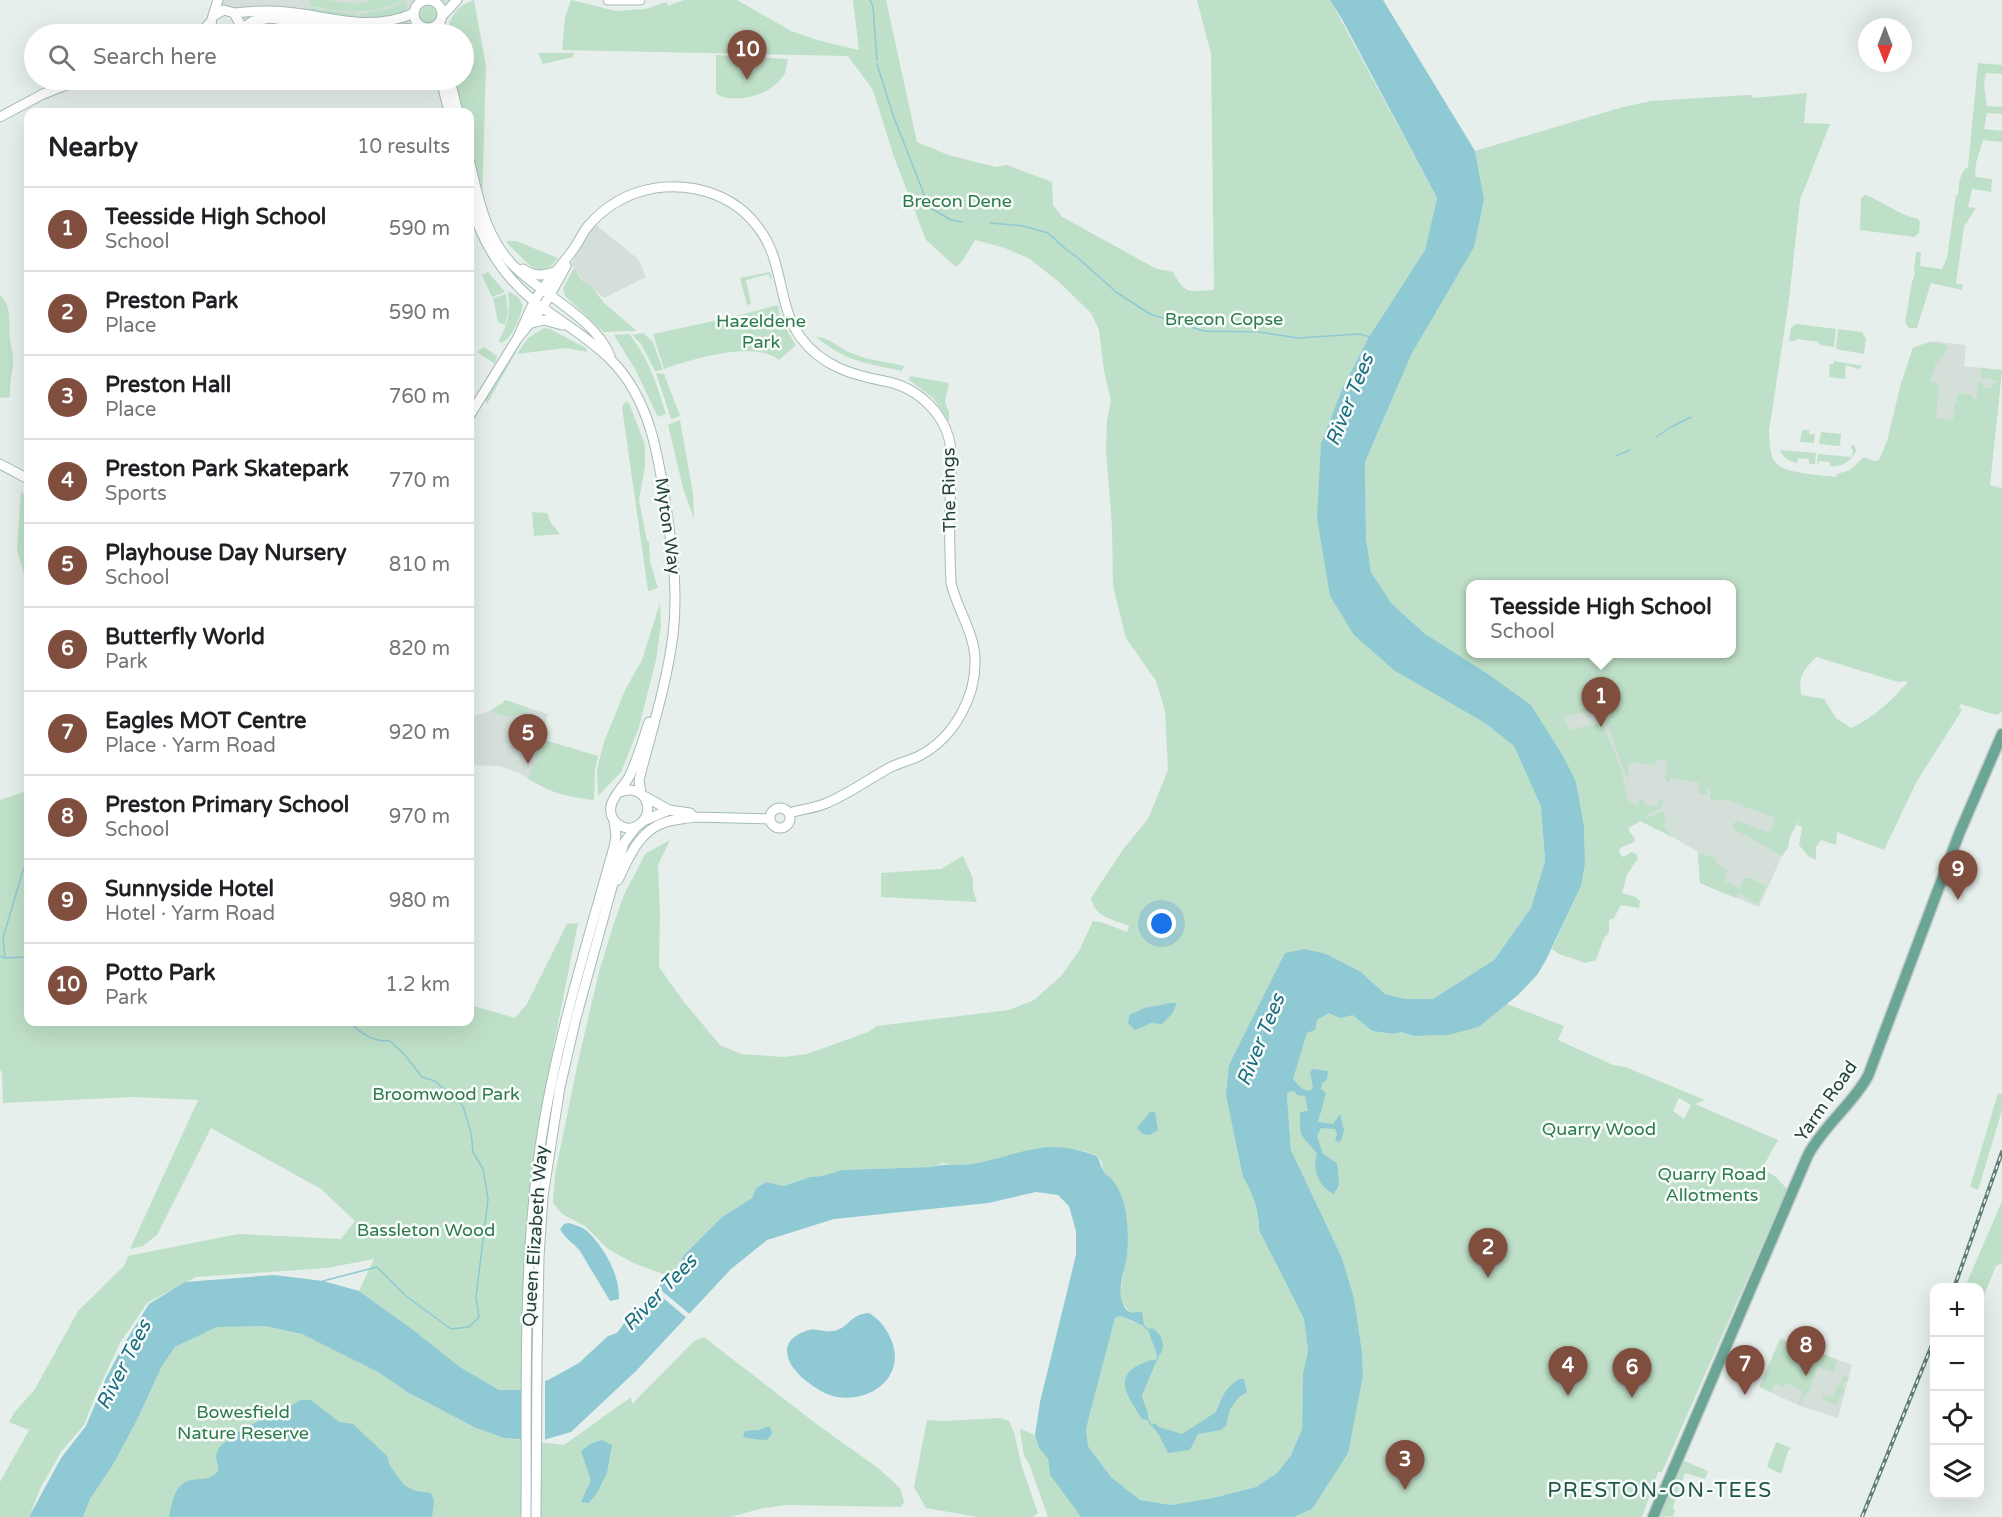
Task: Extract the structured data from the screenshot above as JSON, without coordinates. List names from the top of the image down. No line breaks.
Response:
{"streets":{"main road":["Yarm Road"],"street":["The Rings","Myton Way","Queen Elizabeth Way"]},"crossings":[["The Rings","Myton Way"],["The Rings","Queen Elizabeth Way"],["Myton Way","Queen Elizabeth Way"]],"districts":["PRESTON-ON-TEES"],"water":["River Tees"],"parks":["Brecon Dene","Brecon Copse","Hazeldene Park","Broomwood Park","Quarry Wood","Quarry Road Allotments","Bassleton Wood","Bowesfield Nature Reserve"],"north":"bottom","page":{"search":"Search here","pins":["10","1","5","9","2","8","7","4","6","3"],"heading":["Nearby","10 results"],"list":[{"mark":"1","name":"Teesside High School","note":"School","value":"590 m"},{"mark":"2","name":"Preston Park","note":"Place","value":"590 m"},{"mark":"3","name":"Preston Hall","note":"Place","value":"760 m"},{"mark":"4","name":"Preston Park Skatepark","note":"Sports","value":"770 m"},{"mark":"5","name":"Playhouse Day Nursery","note":"School","value":"810 m"},{"mark":"6","name":"Butterfly World","note":"Park","value":"820 m"},{"mark":"7","name":"Eagles MOT Centre","note":"Place · Yarm Road","value":"920 m"},{"mark":"8","name":"Preston Primary School","note":"School","value":"970 m"},{"mark":"9","name":"Sunnyside Hotel","note":"Hotel · Yarm Road","value":"980 m"},{"mark":"10","name":"Potto Park","note":"Park","value":"1.2 km"}],"popup":["Teesside High School","School"],"map_buttons":["+","−"]}}
